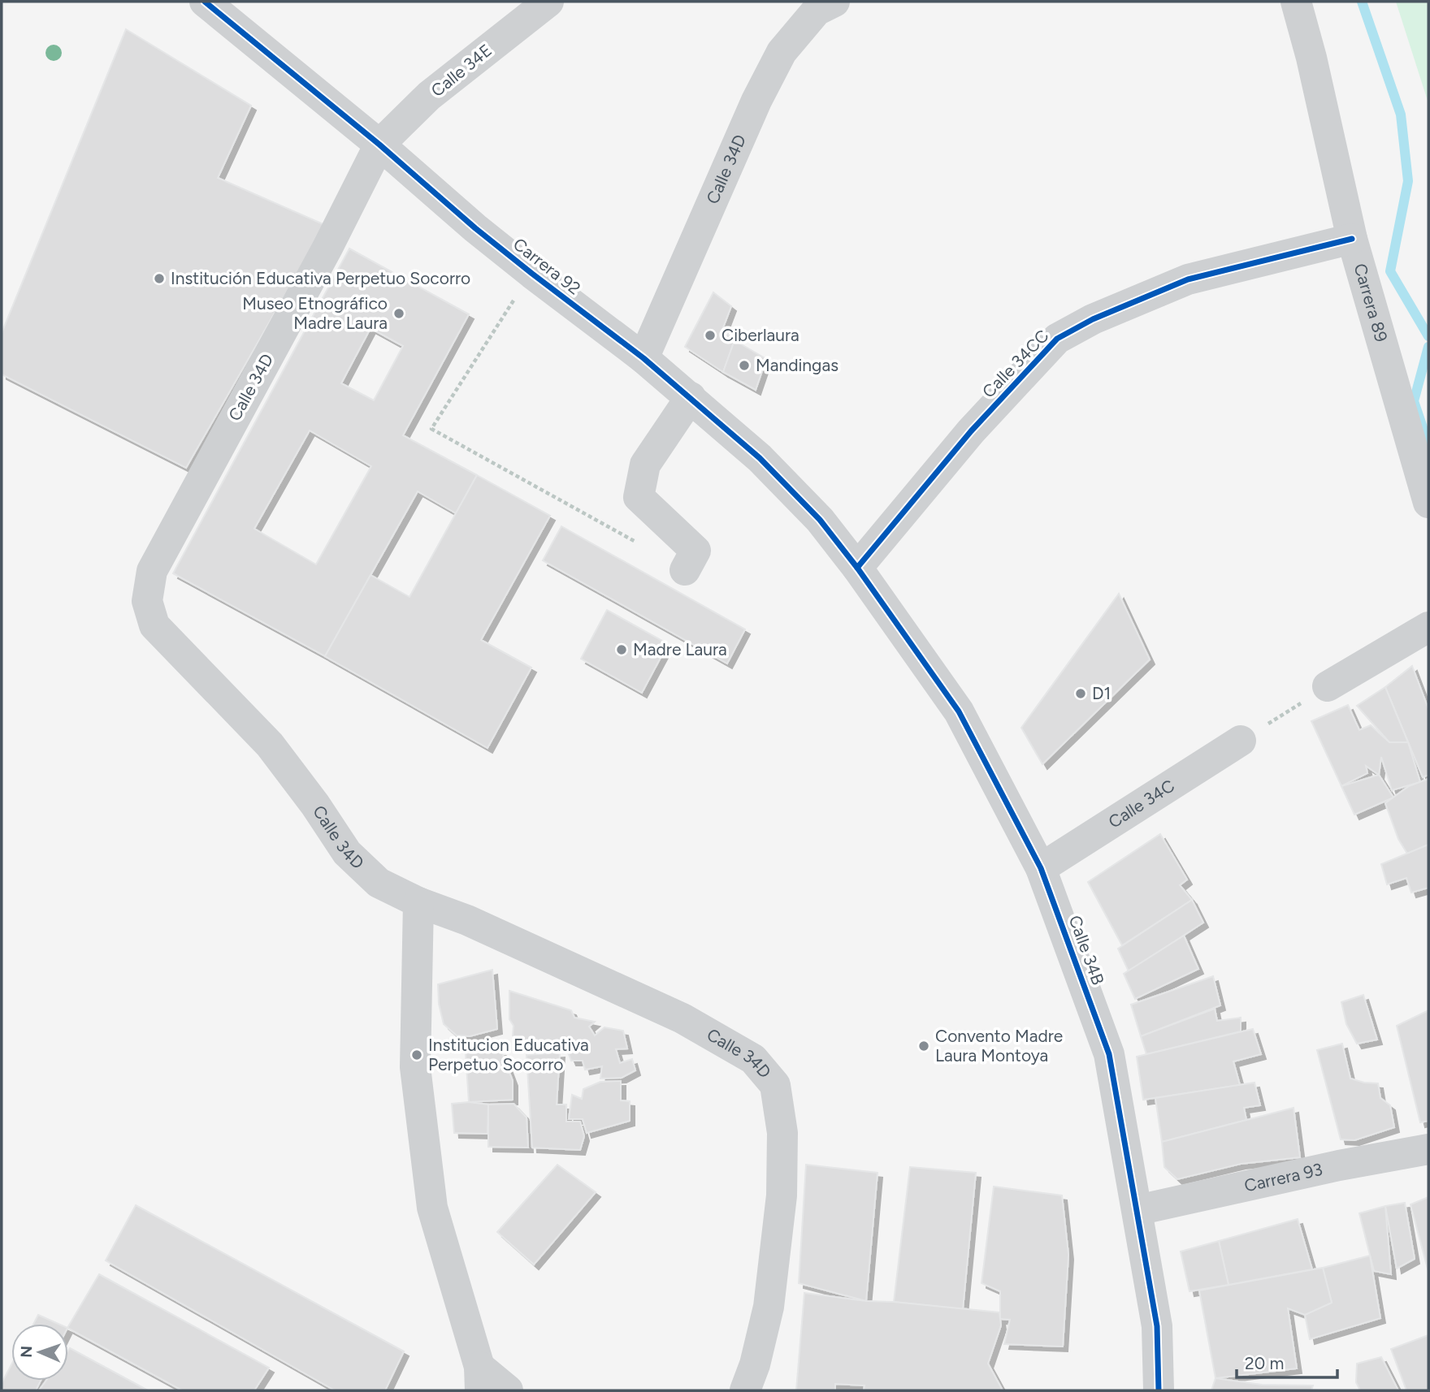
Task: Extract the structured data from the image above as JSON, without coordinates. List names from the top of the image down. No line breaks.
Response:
{"streets":{"street":["Calle 34E","Calle 34D","Carrera 92","Carrera 89","Calle 34CC","Calle 34C","Calle 34B","Carrera 93"]},"crossings":[["Calle 34E","Calle 34D"],["Calle 34E","Carrera 92"],["Calle 34D","Carrera 92"],["Carrera 92","Calle 34CC"],["Carrera 92","Calle 34B"],["Carrera 89","Calle 34CC"],["Calle 34CC","Calle 34B"],["Calle 34C","Calle 34B"],["Calle 34B","Carrera 93"]],"places":["Institución Educativa Perpetuo Socorro","Museo Etnográfico Madre Laura","Ciberlaura","Mandingas","Madre Laura","D1","Convento Madre Laura Montoya","Institucion Educativa Perpetuo Socorro"],"scale_bar":"20 m","north":"left"}
